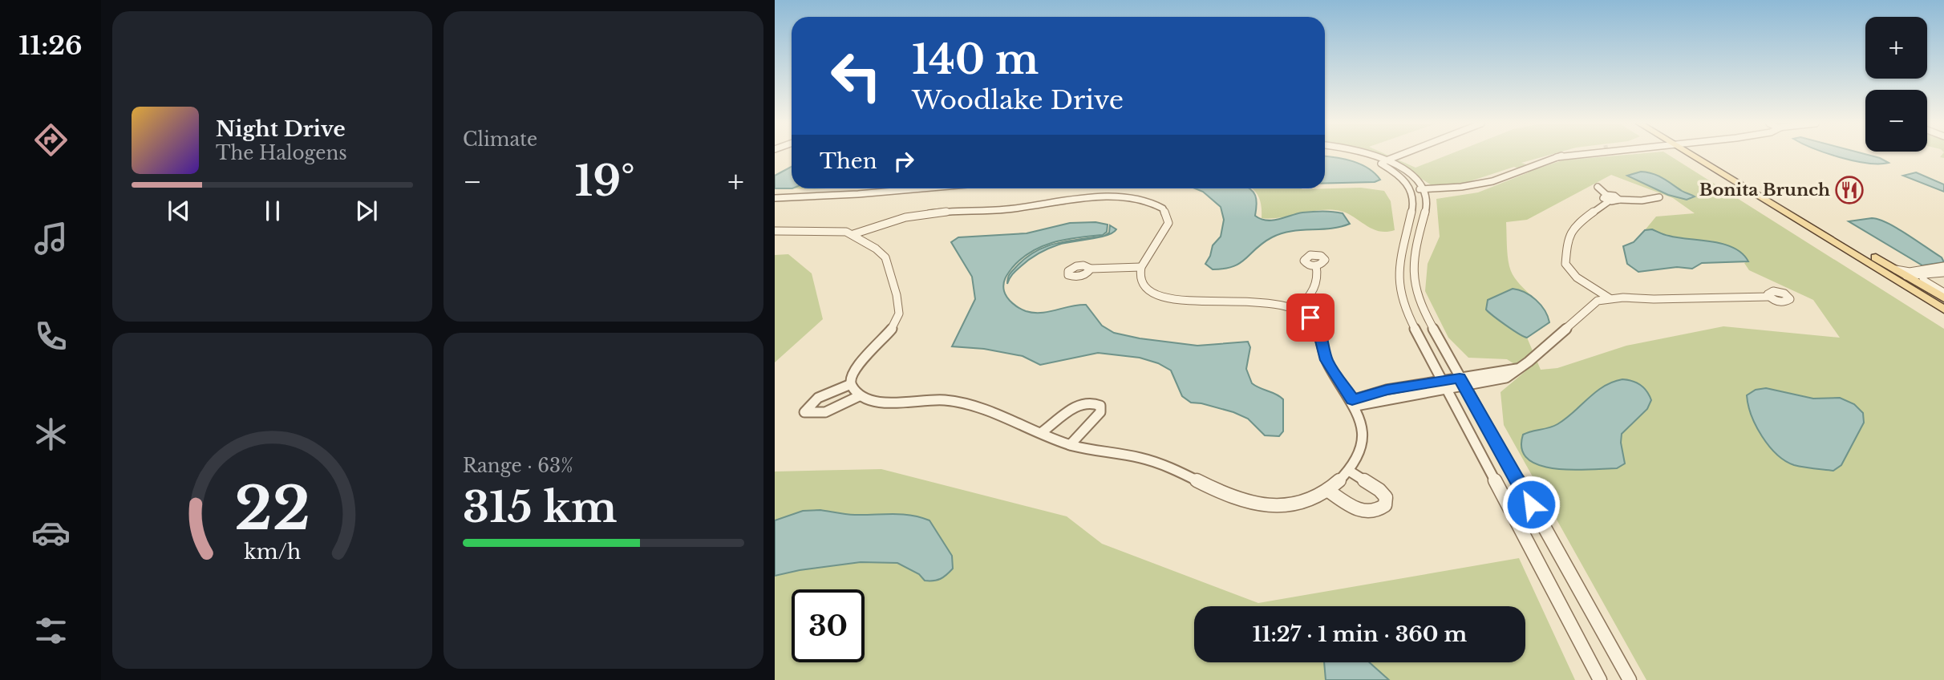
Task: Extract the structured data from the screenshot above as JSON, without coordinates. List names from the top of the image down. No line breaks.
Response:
{"places":{"restaurant":["Bonita Brunch"]},"page":{"tabs":"11:26","tile":["Climate",["Range · 63%","315 km"]],"map_buttons":["+","−"],"turn":["140 m","Woodlake Drive"],"song":["Night Drive","The Halogens"],"then":"Then","heat":["−","19°","+"],"limit":"30","trip":"11:27 · 1 min · 360 m","gauge":["22","km/h"]}}
